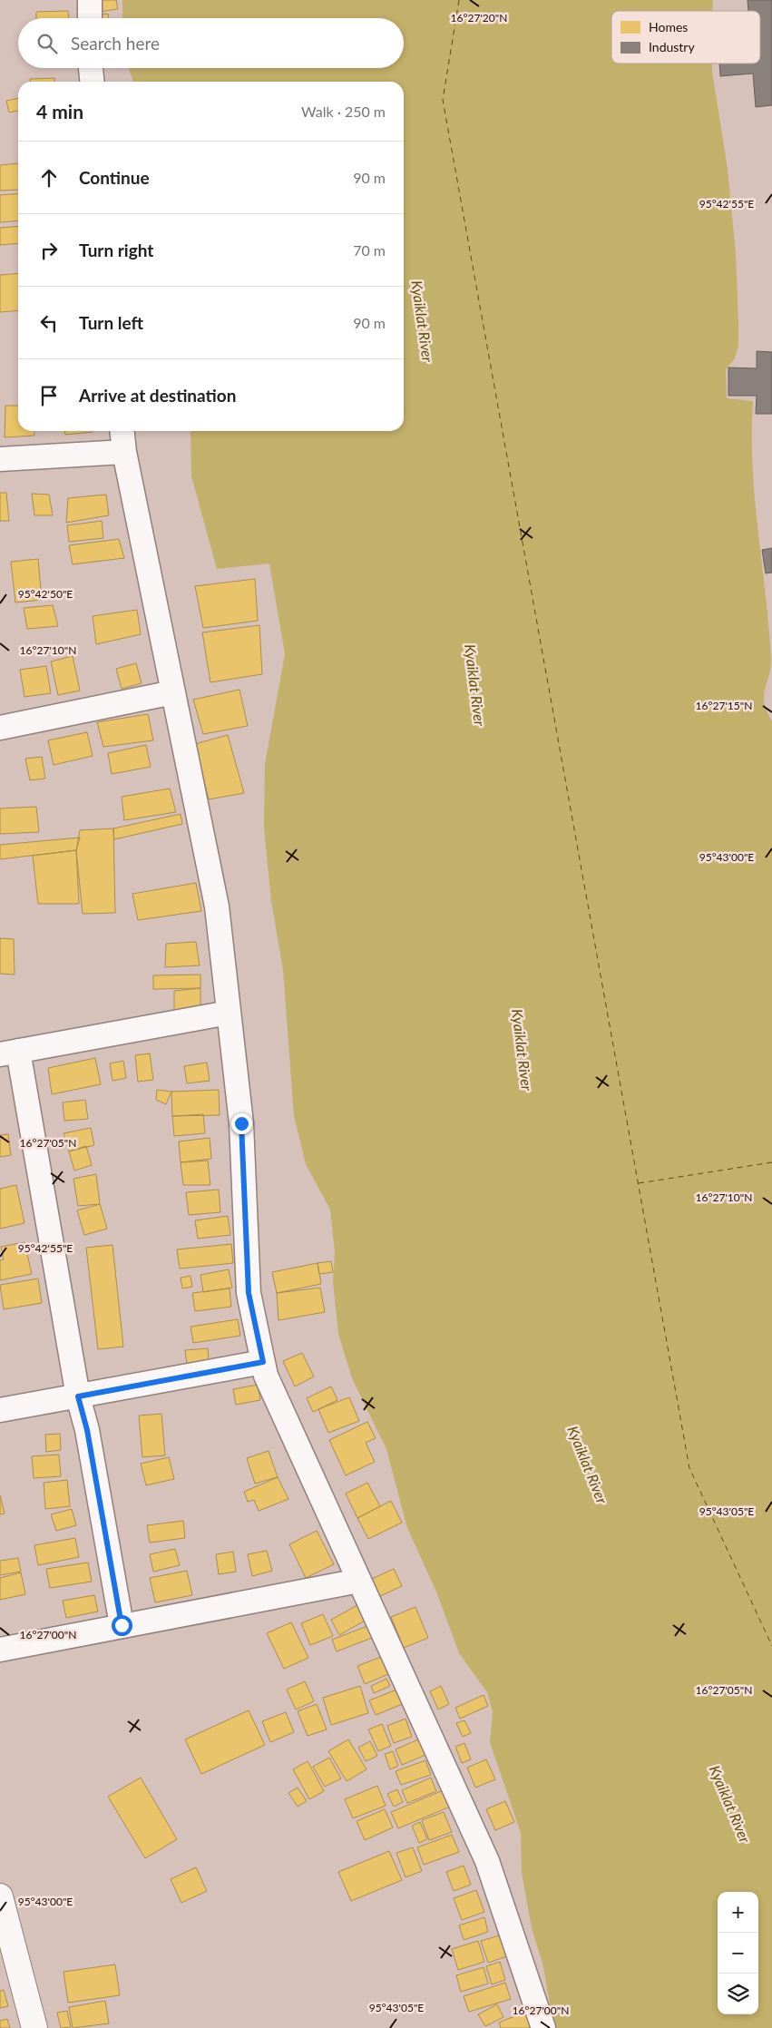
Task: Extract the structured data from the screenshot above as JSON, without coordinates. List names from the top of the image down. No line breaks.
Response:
{"water":["Kyaiklat River"],"legend":["Homes","Industry"],"page":{"search":"Search here","heading":["4 min","Walk · 250 m"],"list":[["Continue","90 m"],["Turn right","70 m"],["Turn left","90 m"],"Arrive at destination"],"map_buttons":["+","−"]},"coordinates":["16°27'20\"N","95°42'55\"E","95°42'50\"E","16°27'10\"N","16°27'15\"N","95°43'00\"E","16°27'05\"N","95°43'05\"E","16°27'00\"N"]}
